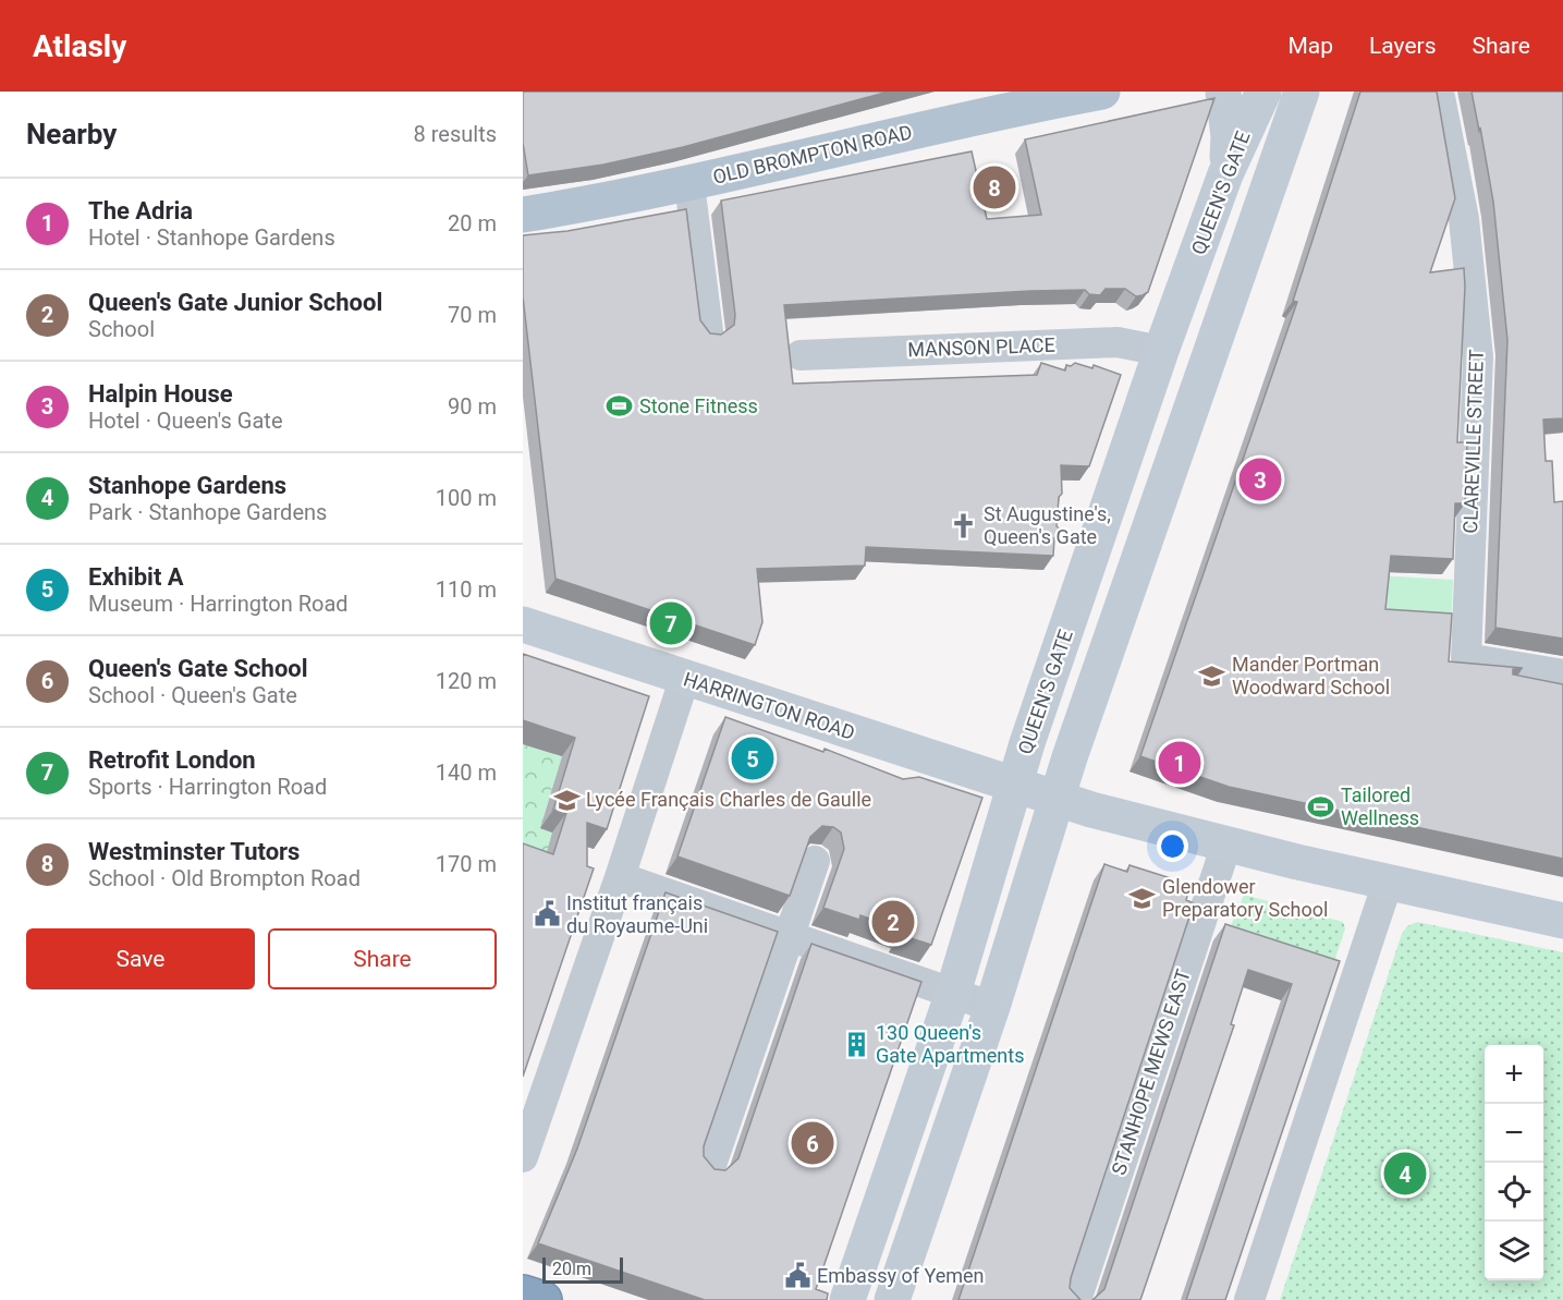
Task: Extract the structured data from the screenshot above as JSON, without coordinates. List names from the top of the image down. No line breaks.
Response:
{"streets":{"main road":["OLD BROMPTON ROAD"],"street":["QUEEN'S GATE","MANSON PLACE","CLAREVILLE STREET","HARRINGTON ROAD","STANHOPE MEWS EAST"]},"crossings":[["QUEEN'S GATE","MANSON PLACE"],["QUEEN'S GATE","HARRINGTON ROAD"],["HARRINGTON ROAD","STANHOPE MEWS EAST"]],"places":{"sports":["Stone Fitness","Tailored Wellness"],"church":["St Augustine's, Queen's Gate"],"school or university":["Mander Portman Woodward School","Lycée Français Charles de Gaulle","Glendower Preparatory School"],"public building":["Institut français du Royaume-Uni","Embassy of Yemen"],"building":["130 Queen's Gate Apartments"]},"scale_bar":"20 m","page":{"header":"Atlasly","nav":["Map","Layers","Share"],"heading":["Nearby","8 results"],"pins":["8","3","7","5","1","2","6","4"],"list":[{"mark":"1","name":"The Adria","note":"Hotel · Stanhope Gardens","value":"20 m"},{"mark":"2","name":"Queen's Gate Junior School","note":"School","value":"70 m"},{"mark":"3","name":"Halpin House","note":"Hotel · Queen's Gate","value":"90 m"},{"mark":"4","name":"Stanhope Gardens","note":"Park · Stanhope Gardens","value":"100 m"},{"mark":"5","name":"Exhibit A","note":"Museum · Harrington Road","value":"110 m"},{"mark":"6","name":"Queen's Gate School","note":"School · Queen's Gate","value":"120 m"},{"mark":"7","name":"Retrofit London","note":"Sports · Harrington Road","value":"140 m"},{"mark":"8","name":"Westminster Tutors","note":"School · Old Brompton Road","value":"170 m"}],"buttons":["Save","Share"],"map_buttons":["+","−"],"scale":"20 m"}}
